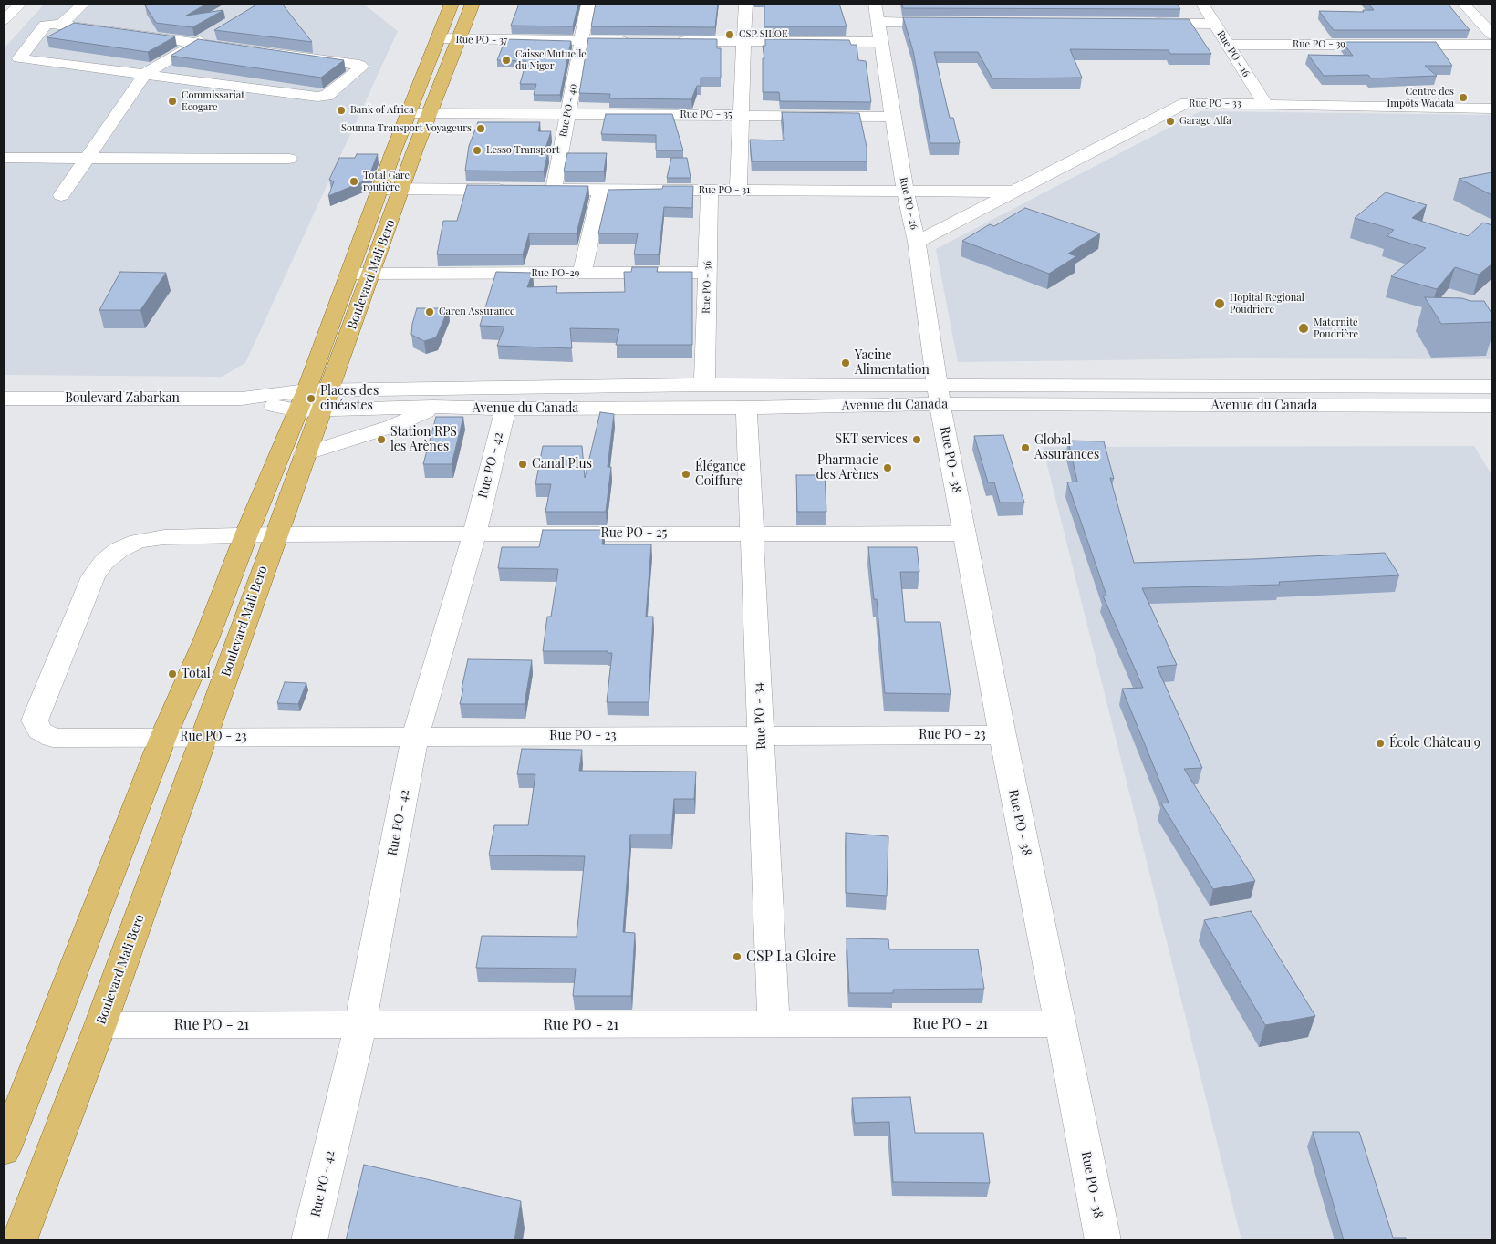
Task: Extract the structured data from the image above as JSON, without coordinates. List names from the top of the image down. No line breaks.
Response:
{"streets":{"main road":["Boulevard Mali Bero"],"street":["Rue PO - 37","Rue PO - 39","Rue PO - 16","Rue PO - 33","Rue PO - 40","Rue PO - 35","Rue PO - 31","Rue PO - 26","Rue PO-29","Rue PO - 36","Boulevard Zabarkan","Avenue du Canada","Rue PO - 38","Rue PO - 42","Rue PO - 25","Rue PO - 34","Rue PO - 23","Rue PO - 21"]},"crossings":[["Rue PO - 37","Rue PO - 40"],["Rue PO - 37","Boulevard Mali Bero"],["Rue PO - 39","Rue PO - 16"],["Rue PO - 16","Rue PO - 33"],["Rue PO - 33","Rue PO - 31"],["Rue PO - 33","Rue PO - 26"],["Rue PO - 40","Rue PO - 35"],["Rue PO - 40","Rue PO - 31"],["Rue PO - 35","Rue PO - 26"],["Rue PO - 35","Boulevard Mali Bero"],["Rue PO - 31","Rue PO - 26"],["Rue PO - 31","Rue PO - 36"],["Rue PO - 26","Avenue du Canada"],["Rue PO - 26","Rue PO - 38"],["Rue PO-29","Boulevard Mali Bero"],["Rue PO-29","Rue PO - 36"],["Boulevard Mali Bero","Boulevard Zabarkan"],["Boulevard Mali Bero","Avenue du Canada"],["Boulevard Mali Bero","Rue PO - 25"],["Boulevard Mali Bero","Rue PO - 23"],["Boulevard Mali Bero","Rue PO - 21"],["Rue PO - 36","Avenue du Canada"],["Boulevard Zabarkan","Avenue du Canada"],["Avenue du Canada","Rue PO - 38"],["Avenue du Canada","Rue PO - 42"],["Avenue du Canada","Rue PO - 34"],["Rue PO - 38","Rue PO - 25"],["Rue PO - 38","Rue PO - 23"],["Rue PO - 38","Rue PO - 21"],["Rue PO - 42","Rue PO - 25"],["Rue PO - 42","Rue PO - 23"],["Rue PO - 42","Rue PO - 21"],["Rue PO - 25","Rue PO - 34"],["Rue PO - 25","Rue PO - 23"],["Rue PO - 34","Rue PO - 23"],["Rue PO - 34","Rue PO - 21"]],"places":["CSP SILOE","Caisse Mutuelle du Niger","Centre des Impôts Wadata","Commissariat Ecogare","Bank of Africa","Garage Alfa","Sounna Transport Voyageurs","Lesso Transport","Total Gare routière","Hopital Regional Poudrière","Caren Assurance","Maternité Poudrière","Yacine Alimentation","Places des cinéastes","Station RPS les Arènes","SKT services","Global Assurances","Canal Plus","Pharmacie des Arènes","Élégance Coiffure","Total","École Château 9","CSP La Gloire"]}
